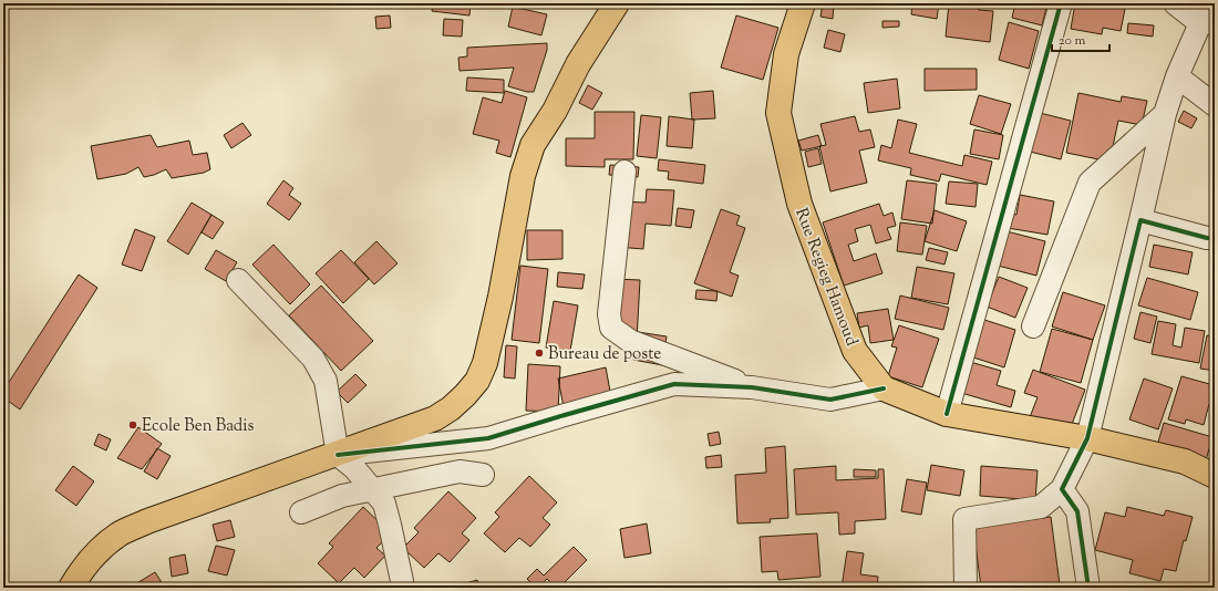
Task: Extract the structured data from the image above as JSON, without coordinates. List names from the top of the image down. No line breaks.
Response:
{"streets":{"main road":["Rue Regieg Hamoud"]},"places":["Bureau de poste","Ecole Ben Badis"],"scale_bar":"20 m"}
